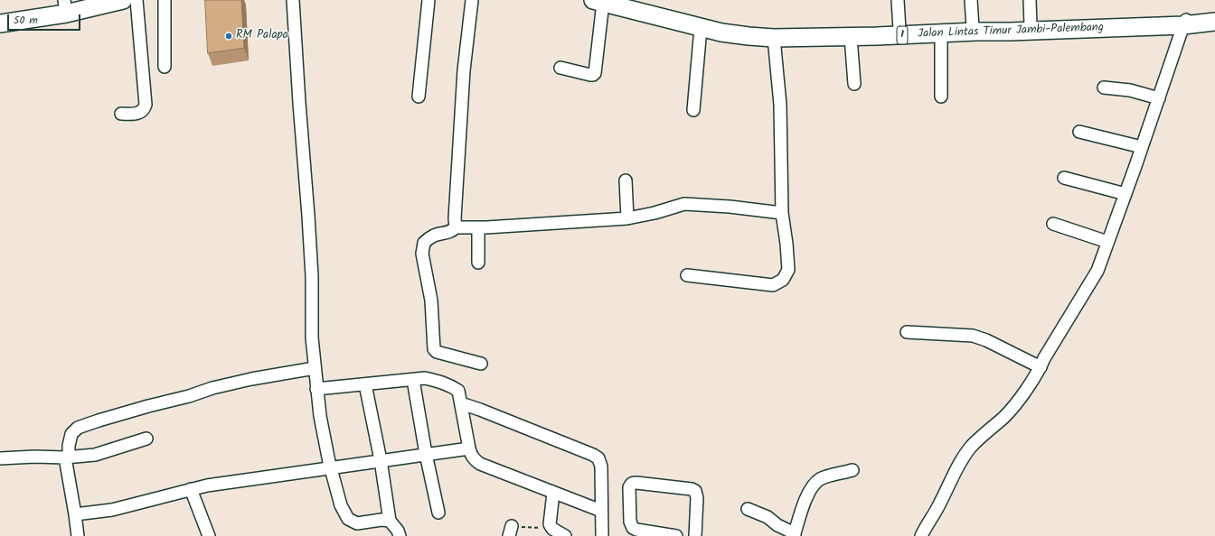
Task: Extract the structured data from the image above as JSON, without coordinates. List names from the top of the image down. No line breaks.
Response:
{"streets":{"highway":["Jalan Lintas Timur Jambi-Palembang","1"]},"places":["RM Palapa"],"scale_bar":"50 m"}
